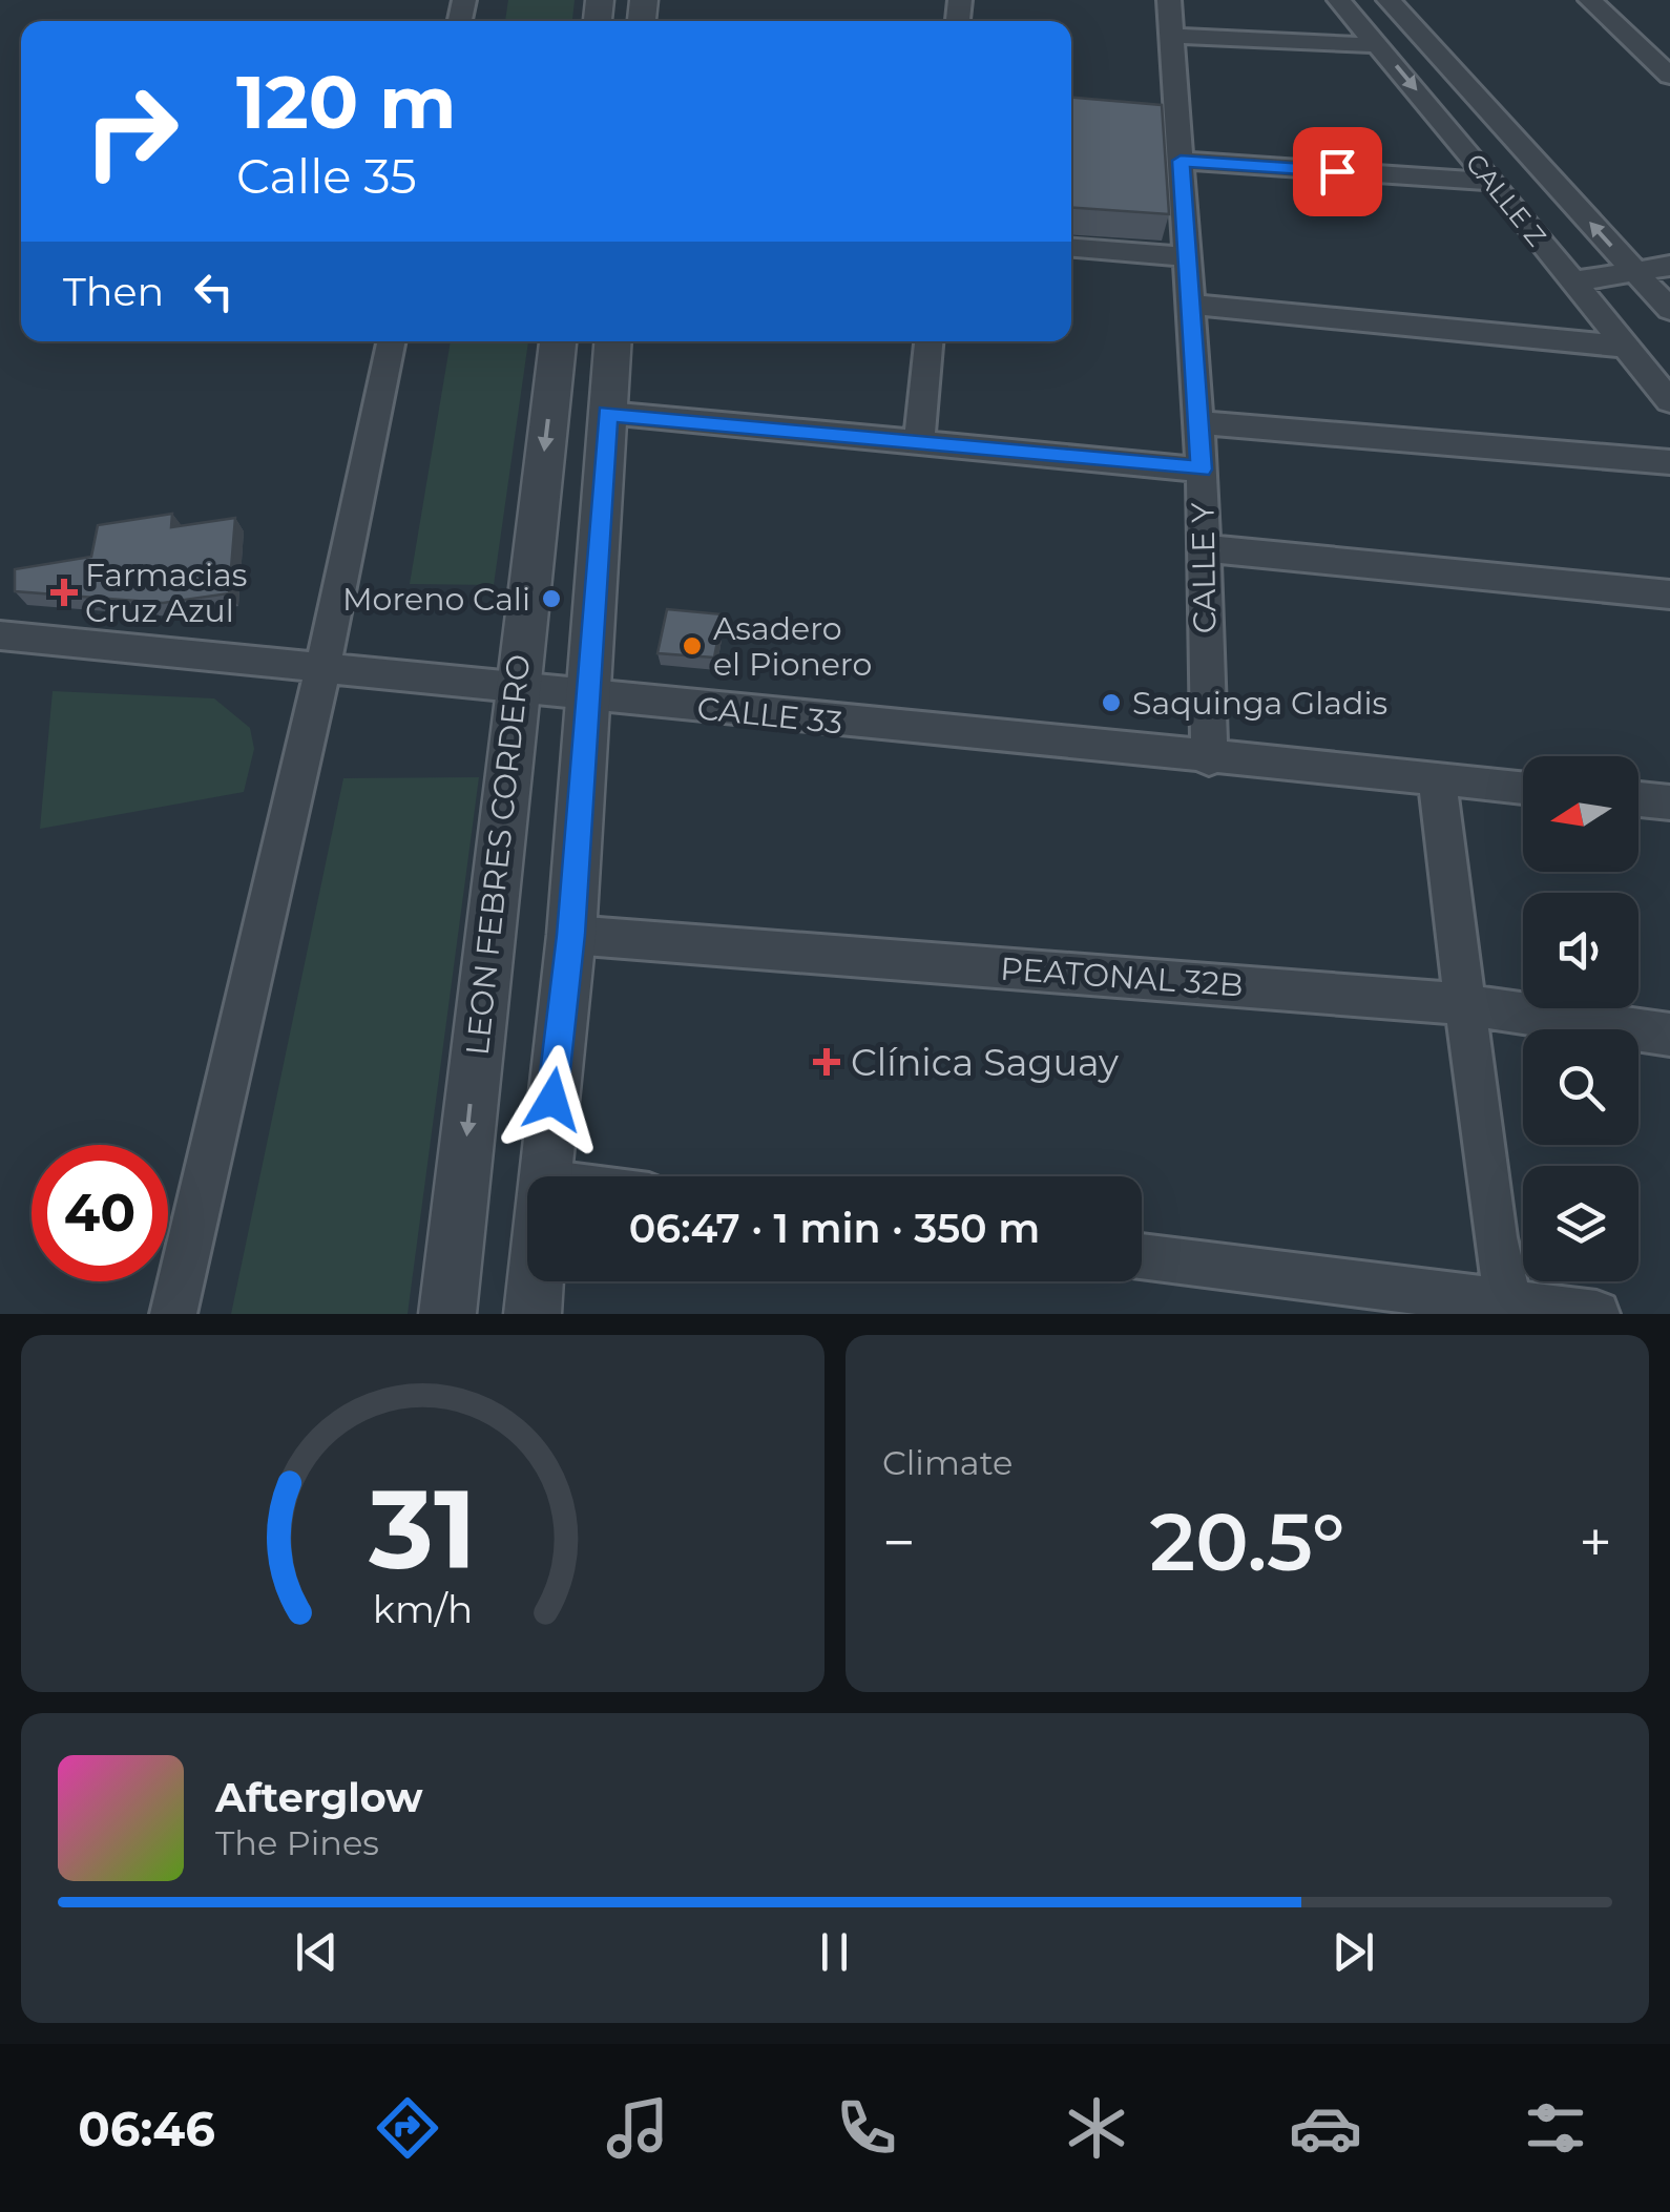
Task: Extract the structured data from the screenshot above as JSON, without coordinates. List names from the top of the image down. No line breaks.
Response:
{"streets":{"street":["CALLE Z","CALLE Y","CALLE 33","LEON FEBRES CORDERO","PEATONAL 32B"]},"crossings":[["CALLE Y","CALLE 33"],["CALLE 33","LEON FEBRES CORDERO"]],"places":{"health":["Farmacias Cruz Azul","Clínica Saguay"],"other":["Moreno Cali","Asadero el Pionero","Saquinga Gladis"]},"north":"left","page":{"turn":["120 m","Calle 35"],"then":"Then","limit":"40","trip":"06:47 · 1 min · 350 m","tile":"Climate","heat":["−","20.5°","+"],"song":["Afterglow","The Pines"],"tabs":"06:46","gauge":["31","km/h"]}}
